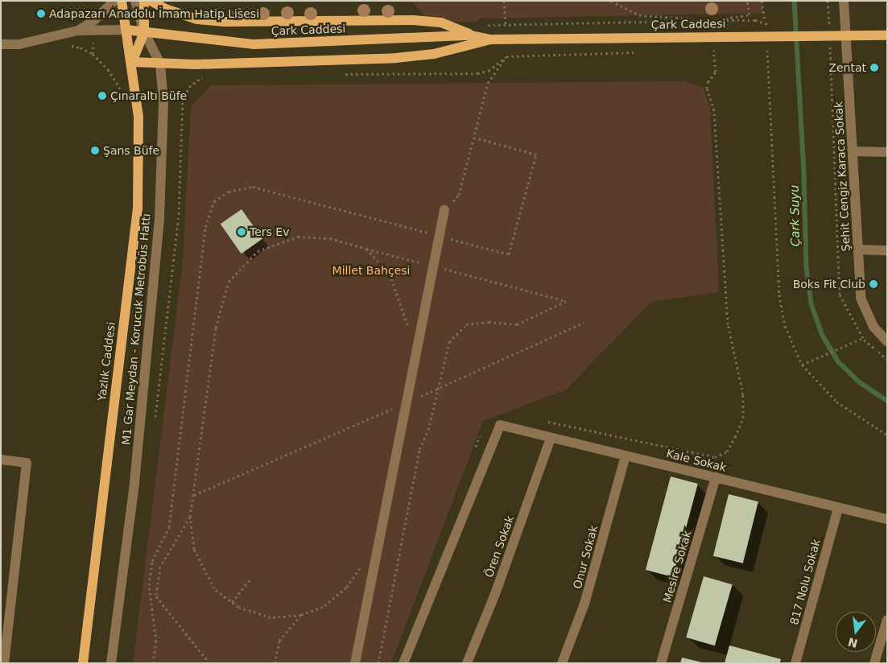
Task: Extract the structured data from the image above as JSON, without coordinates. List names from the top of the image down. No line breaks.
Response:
{"streets":{"main road":["Çark Caddesi","Yazlık Caddesi"],"street":["Şehit Cengiz Karaca Sokak","M1 Gar Meydan - Korucuk Metrobüs Hattı","Kale Sokak","Ören Sokak","Onur Sokak","Mesire Sokak","817 Nolu Sokak"]},"crossings":[["Çark Caddesi","Şehit Cengiz Karaca Sokak"],["Çark Caddesi","M1 Gar Meydan - Korucuk Metrobüs Hattı"],["Çark Caddesi","Yazlık Caddesi"],["Kale Sokak","Ören Sokak"],["Kale Sokak","Onur Sokak"],["Kale Sokak","Mesire Sokak"],["Kale Sokak","817 Nolu Sokak"]],"water":["Çark Suyu"],"parks":["Millet Bahçesi"],"places":["Adapazarı Anadolu İmam Hatip Lisesi","Zentat","Çınaraltı Büfe","Şans Büfe","Ters Ev","Boks Fit Club"],"north":"bottom"}
